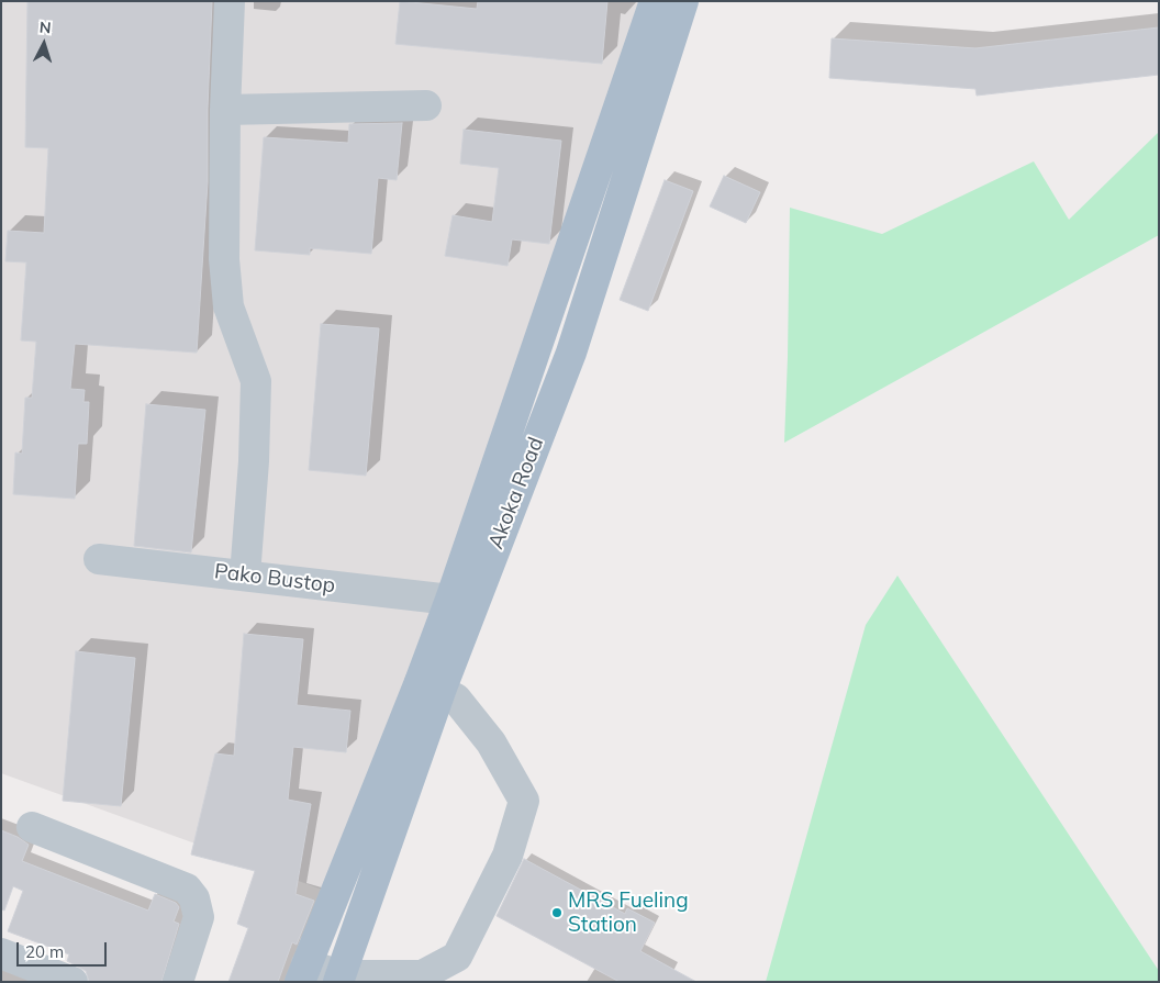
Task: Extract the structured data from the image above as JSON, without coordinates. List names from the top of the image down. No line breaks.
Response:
{"streets":{"main road":["Akoka Road"],"street":["Pako Bustop"]},"places":["MRS Fueling Station"],"scale_bar":"20 m","north":"top"}
